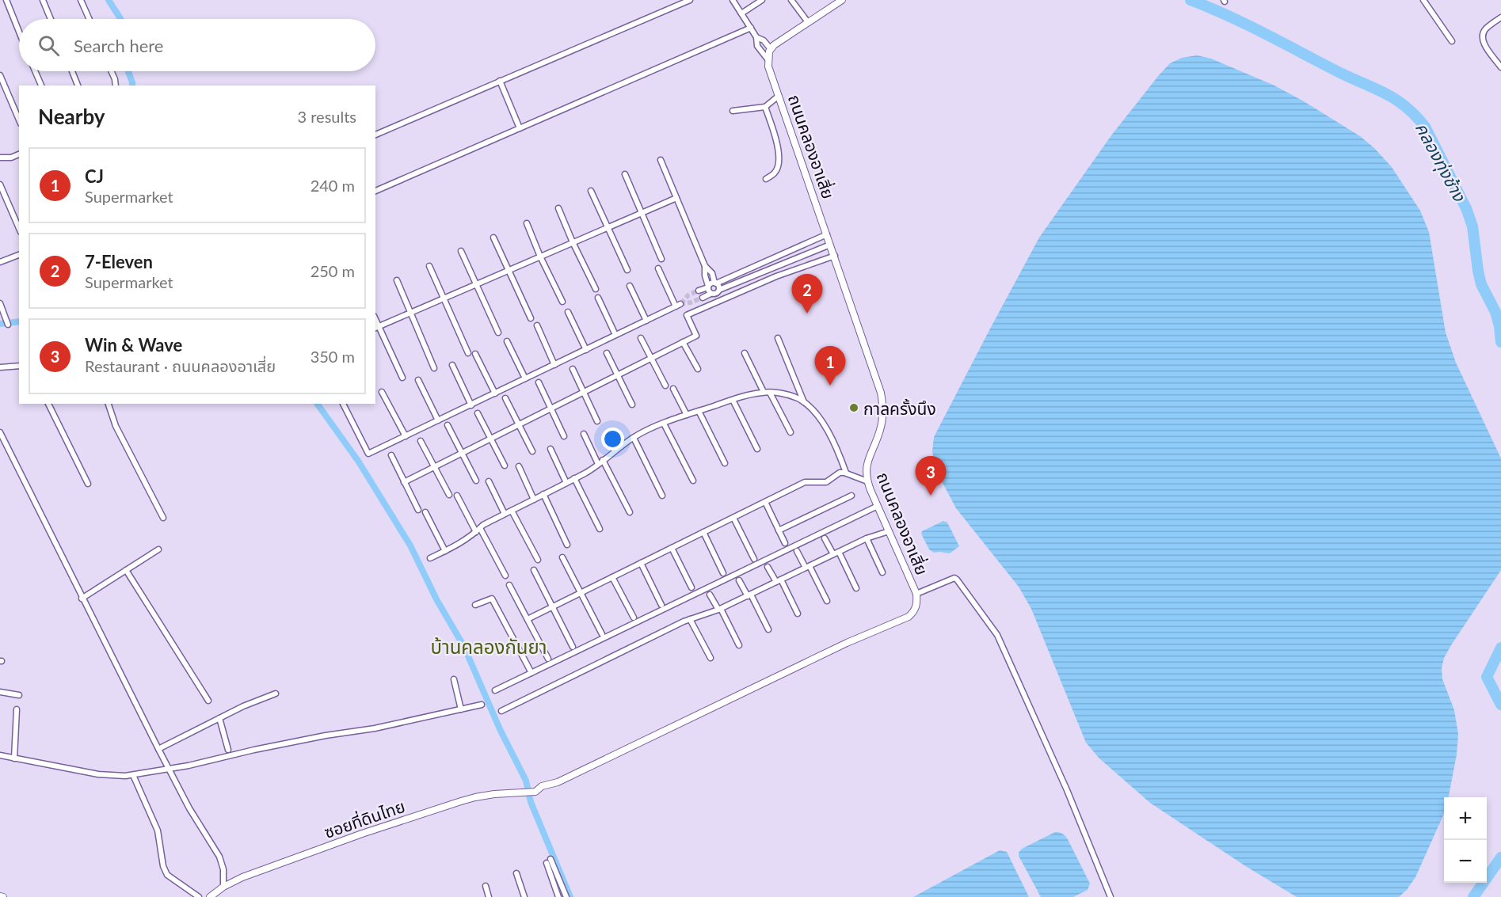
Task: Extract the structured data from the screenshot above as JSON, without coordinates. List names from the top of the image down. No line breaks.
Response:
{"streets":{"street":["ถนนคลองอาเสี่ย","ซอยที่ดินไทย"]},"crossings":[["ถนนคลองอาเสี่ย","ซอยที่ดินไทย"]],"districts":["บ้านคลองกันยา"],"water":["คลองทุ่งช้าง"],"places":["กาลครั้งนึง"],"page":{"search":"Search here","heading":["Nearby","3 results"],"list":[{"mark":"1","name":"CJ","note":"Supermarket","value":"240 m"},{"mark":"2","name":"7-Eleven","note":"Supermarket","value":"250 m"},{"mark":"3","name":"Win & Wave","note":"Restaurant · ถนนคลองอาเสี่ย","value":"350 m"}],"pins":["2","1","3"],"map_buttons":["+","−"]}}
